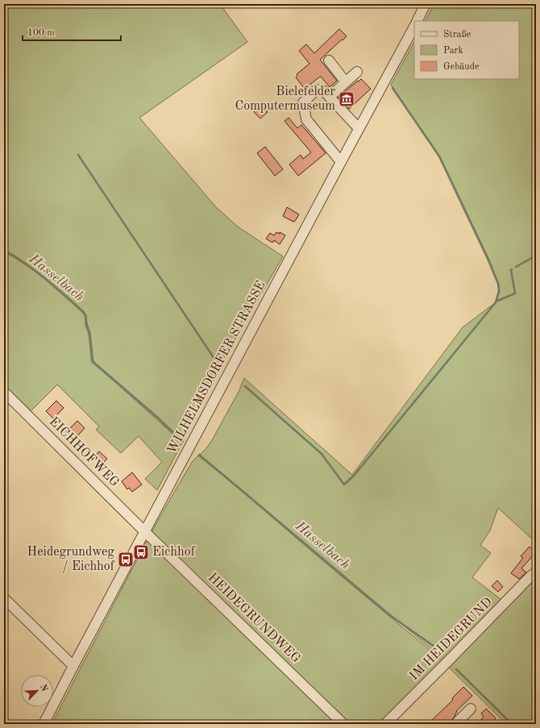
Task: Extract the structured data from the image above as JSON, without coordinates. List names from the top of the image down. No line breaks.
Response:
{"streets":{"street":["WILHELMSDORFER STRASSE","EICHHOFWEG","HEIDEGRUNDWEG","IM HEIDEGRUND"]},"crossings":[["WILHELMSDORFER STRASSE","EICHHOFWEG"],["WILHELMSDORFER STRASSE","HEIDEGRUNDWEG"],["EICHHOFWEG","HEIDEGRUNDWEG"]],"water":["Hasselbach"],"places":{"museum":["Bielefelder Computermuseum"],"bus stop":["Eichhof","Heidegrundweg / Eichhof"]},"legend":["Straße","Park","Gebäude"],"scale_bar":"100 m","north":"top right"}
